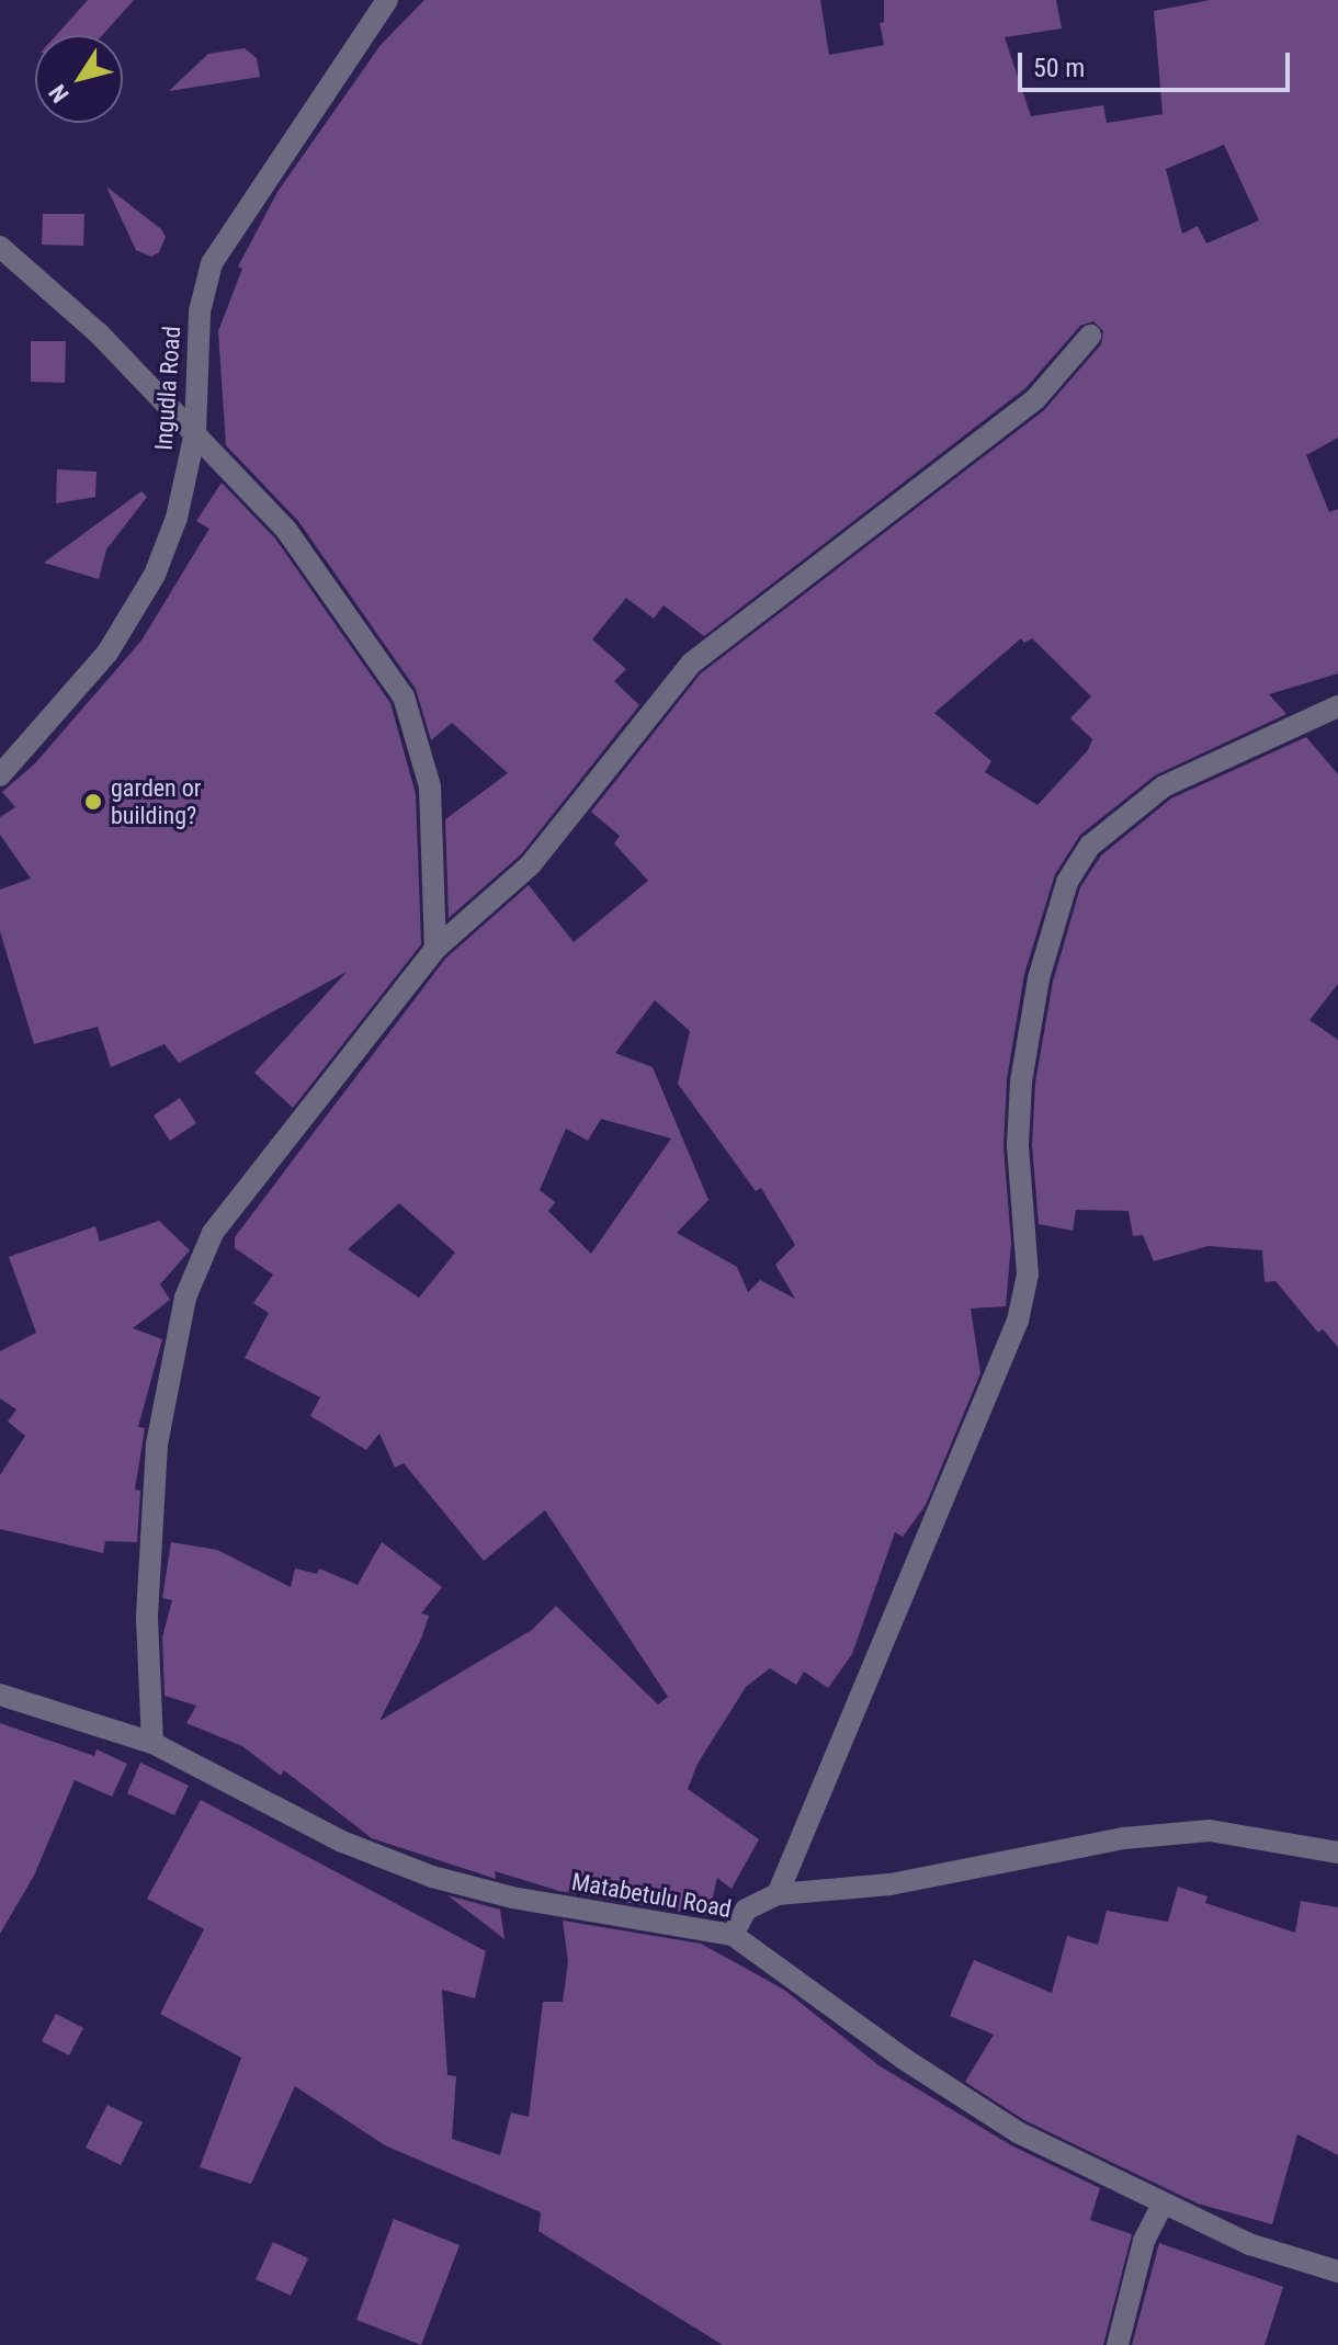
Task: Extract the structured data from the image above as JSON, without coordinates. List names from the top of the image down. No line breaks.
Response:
{"streets":{"street":["Ingudla Road","Matabetulu Road"]},"places":["garden or building?"],"scale_bar":"50 m","north":"bottom left"}
